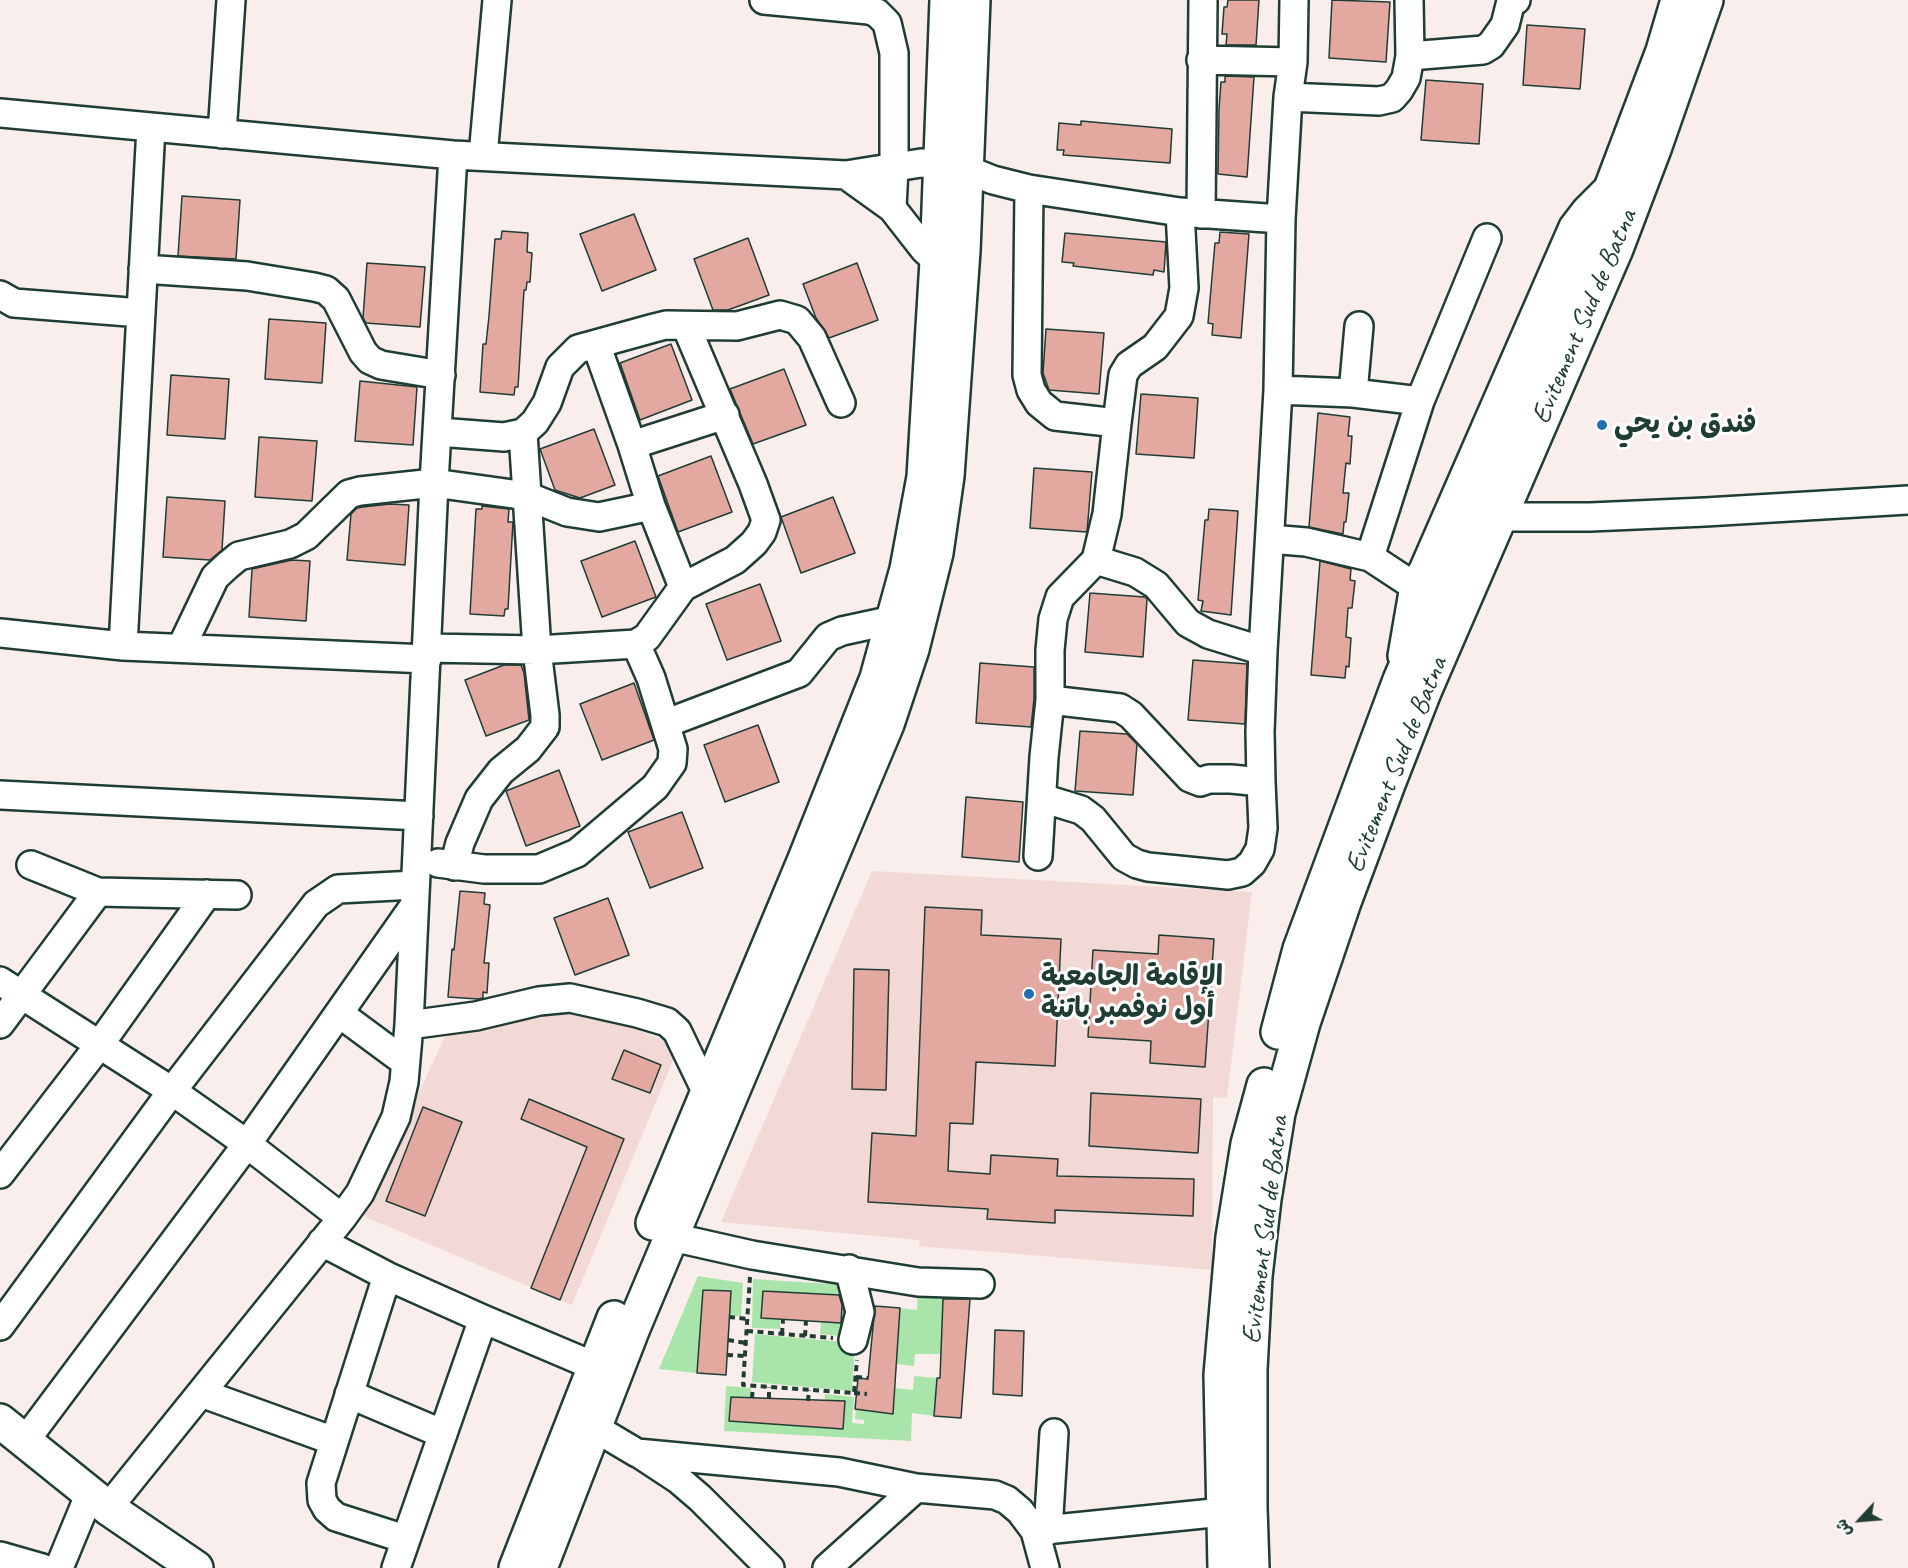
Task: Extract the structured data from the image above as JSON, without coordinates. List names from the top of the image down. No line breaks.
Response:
{"streets":{"main road":["Evitement Sud de Batna"]},"places":["فندق بن يحي","الإقامة الجامعية أول نوفمبر باتنة"],"north":"bottom left"}
